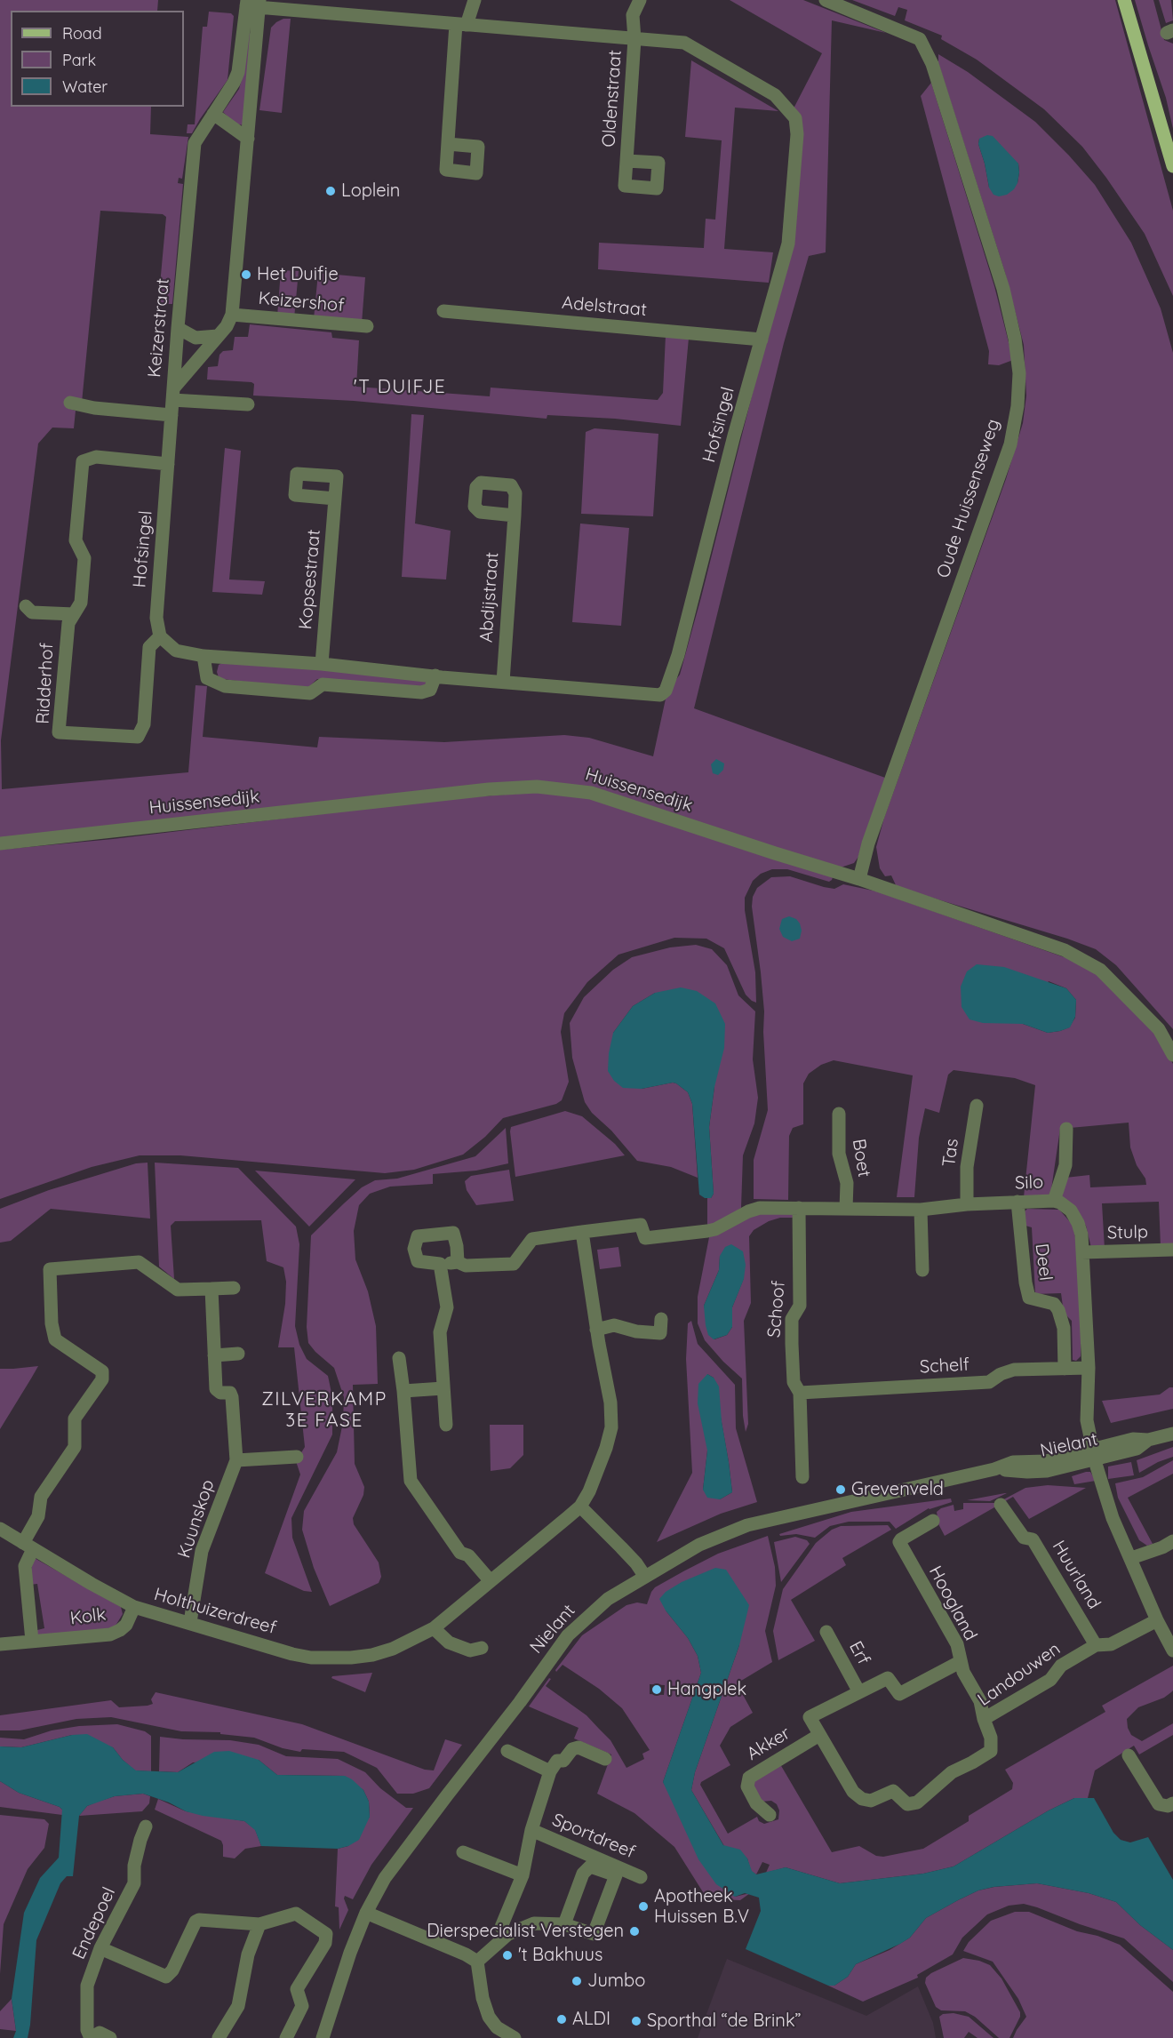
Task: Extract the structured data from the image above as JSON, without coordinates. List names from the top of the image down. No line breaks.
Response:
{"streets":{"street":["Oldenstraat","Keizershof","Adelstraat","Keizerstraat","Hofsingel","Oude Huissenseweg","Kopsestraat","Abdijstraat","Ridderhof","Huissensedijk","Tas","Boet","Silo","Stulp","Deel","Schoof","Schelf","Nielant","Kuunskop","Huurland","Hoogland","Holthuizerdreef","Kolk","Erf","Landouwen","Akker","Sportdreef","Endepoel"]},"crossings":[["Oldenstraat","Hofsingel"],["Keizershof","Keizerstraat"],["Adelstraat","Hofsingel"],["Keizerstraat","Hofsingel"],["Hofsingel","Kopsestraat"],["Hofsingel","Abdijstraat"],["Hofsingel","Ridderhof"],["Oude Huissenseweg","Huissensedijk"],["Tas","Silo"],["Boet","Silo"],["Silo","Stulp"],["Silo","Deel"],["Silo","Schoof"],["Silo","Schelf"],["Silo","Nielant"],["Deel","Schelf"],["Schoof","Schelf"],["Kuunskop","Holthuizerdreef"],["Huurland","Landouwen"],["Hoogland","Landouwen"],["Holthuizerdreef","Kolk"],["Erf","Landouwen"],["Landouwen","Akker"]],"districts":["'T DUIFJE","ZILVERKAMP 3E FASE"],"places":["Loplein","Het Duifje","Grevenveld","Hangplek","Apotheek Huissen B.V","Dierspecialist Verstegen","'t Bakhuus","Jumbo","ALDI","Sporthal “de Brink”"],"legend":["Road","Park","Water"]}
